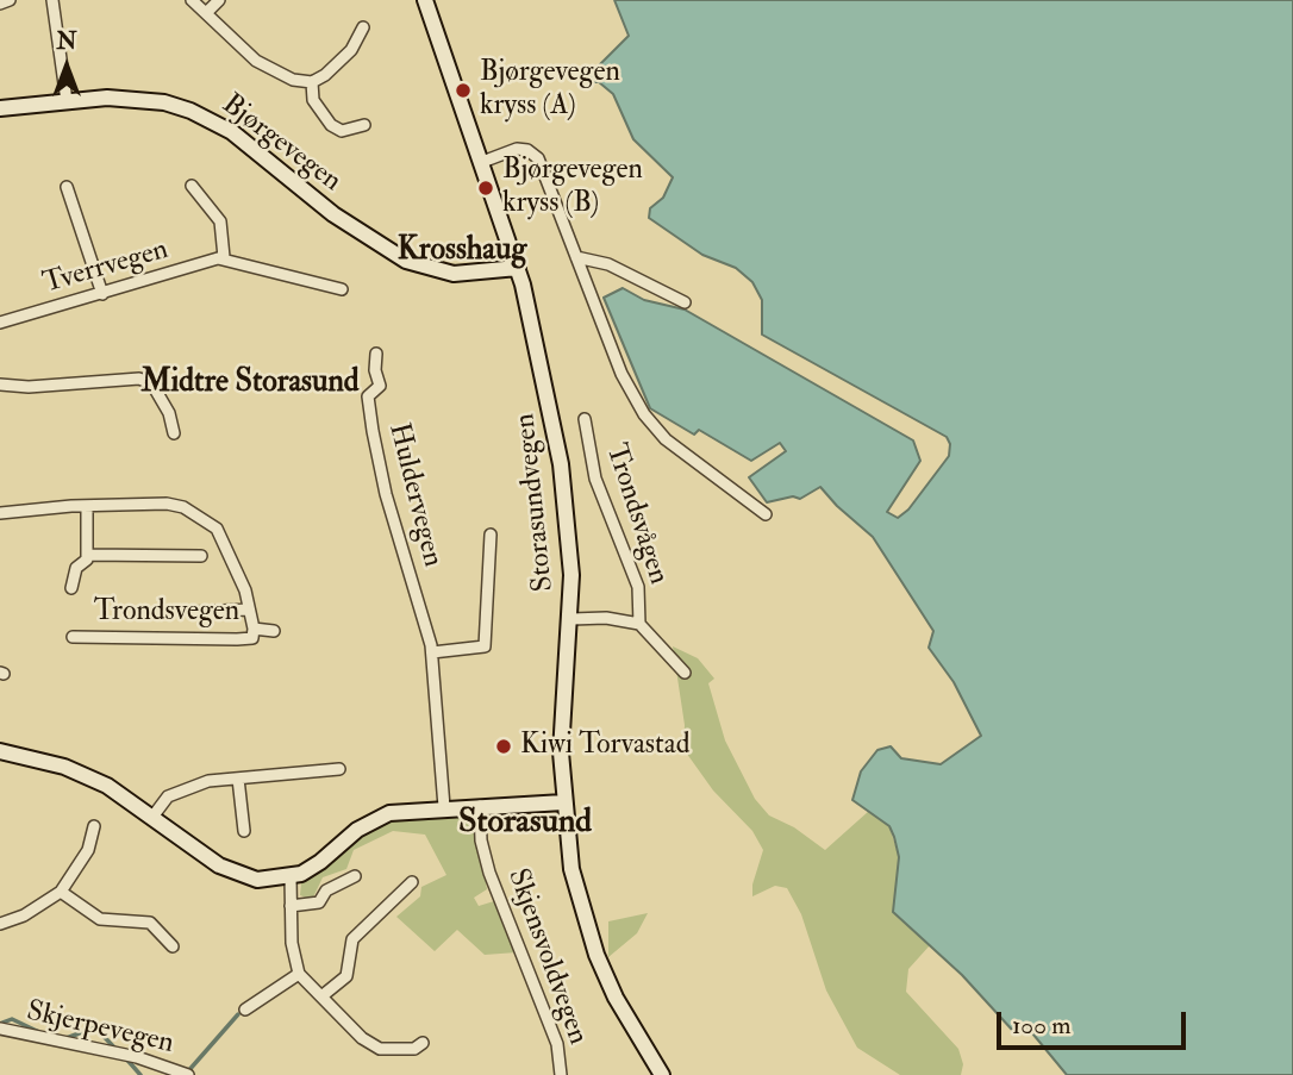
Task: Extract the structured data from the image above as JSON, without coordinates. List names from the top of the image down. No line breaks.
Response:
{"streets":{"street":["Bjørgevegen","Tverrvegen","Huldervegen","Storasundvegen","Trondsvågen","Trondsvegen","Skjensvoldvegen","Skjerpevegen"]},"crossings":[["Bjørgevegen","Storasundvegen"],["Storasundvegen","Trondsvågen"]],"districts":["Krosshaug","Midtre Storasund","Storasund"],"places":["Bjørgevegen kryss (A)","Bjørgevegen kryss (B)","Kiwi Torvastad"],"scale_bar":"100 m","north":"top"}
